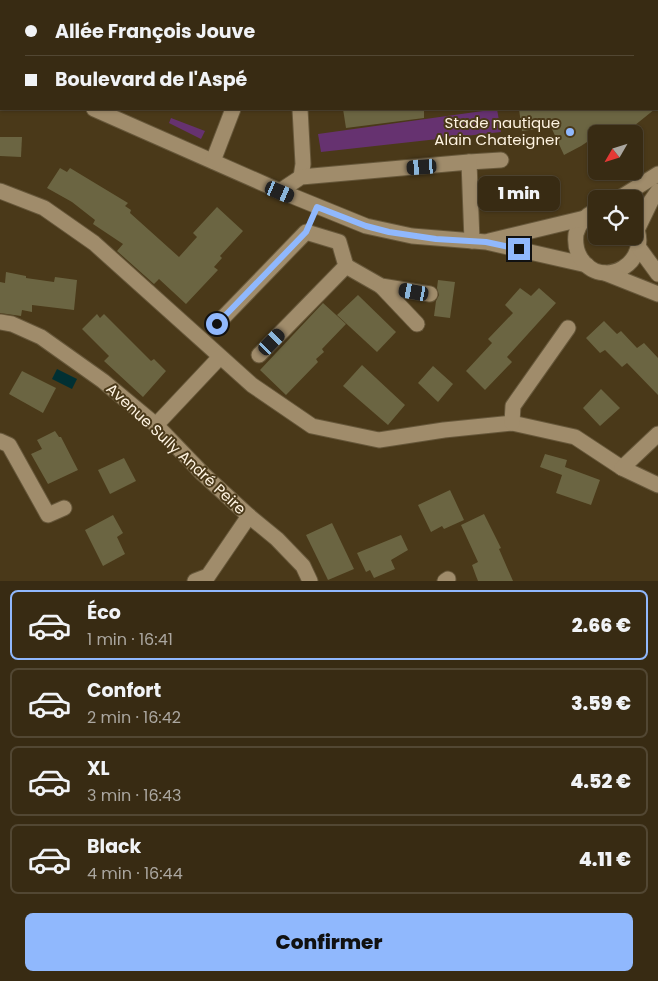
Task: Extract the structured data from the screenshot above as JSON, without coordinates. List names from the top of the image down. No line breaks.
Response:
{"streets":{"street":["Avenue Sully André Peire"]},"places":["Stade nautique Alain Chateigner"],"north":"bottom left","page":{"banner":["Allée François Jouve","Boulevard de l'Aspé"],"bubble":"1 min","list":[{"name":"Éco","note":"1 min · 16:41","value":"2.66 €"},{"name":"Confort","note":"2 min · 16:42","value":"3.59 €"},{"name":"XL","note":"3 min · 16:43","value":"4.52 €"},{"name":"Black","note":"4 min · 16:44","value":"4.11 €"}],"buttons":"Confirmer"}}
